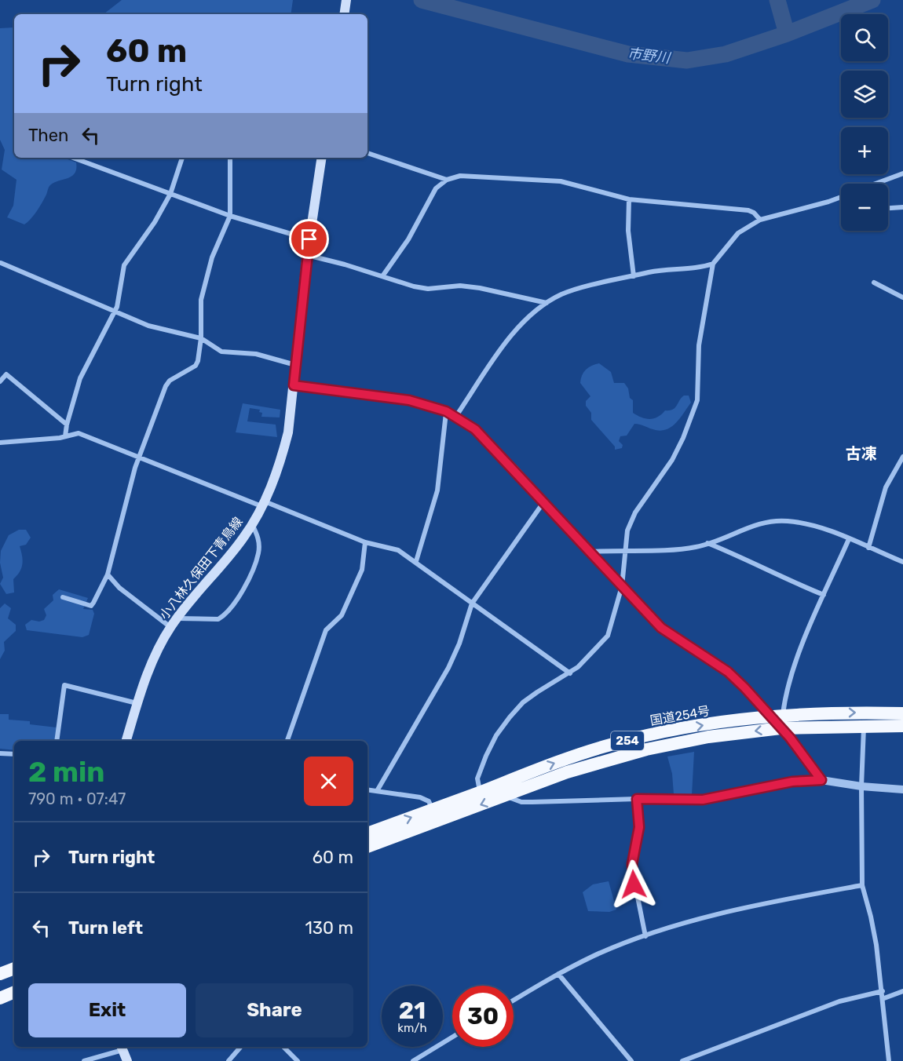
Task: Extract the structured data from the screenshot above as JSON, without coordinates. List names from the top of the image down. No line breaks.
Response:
{"streets":{"highway":["国道254号","254"],"main road":["小八林久保田下青鳥線"]},"districts":["古凍"],"water":["市野川"],"page":{"map_buttons":["+","−"],"turn":["60 m","Turn right"],"then":"Then","heading":["2 min","790 m · 07:47"],"list":[{"name":"Turn right","value":"60 m"},{"name":"Turn left","value":"130 m"}],"buttons":["Exit","Share"],"speed":"21 km/h","limit":"30"}}
